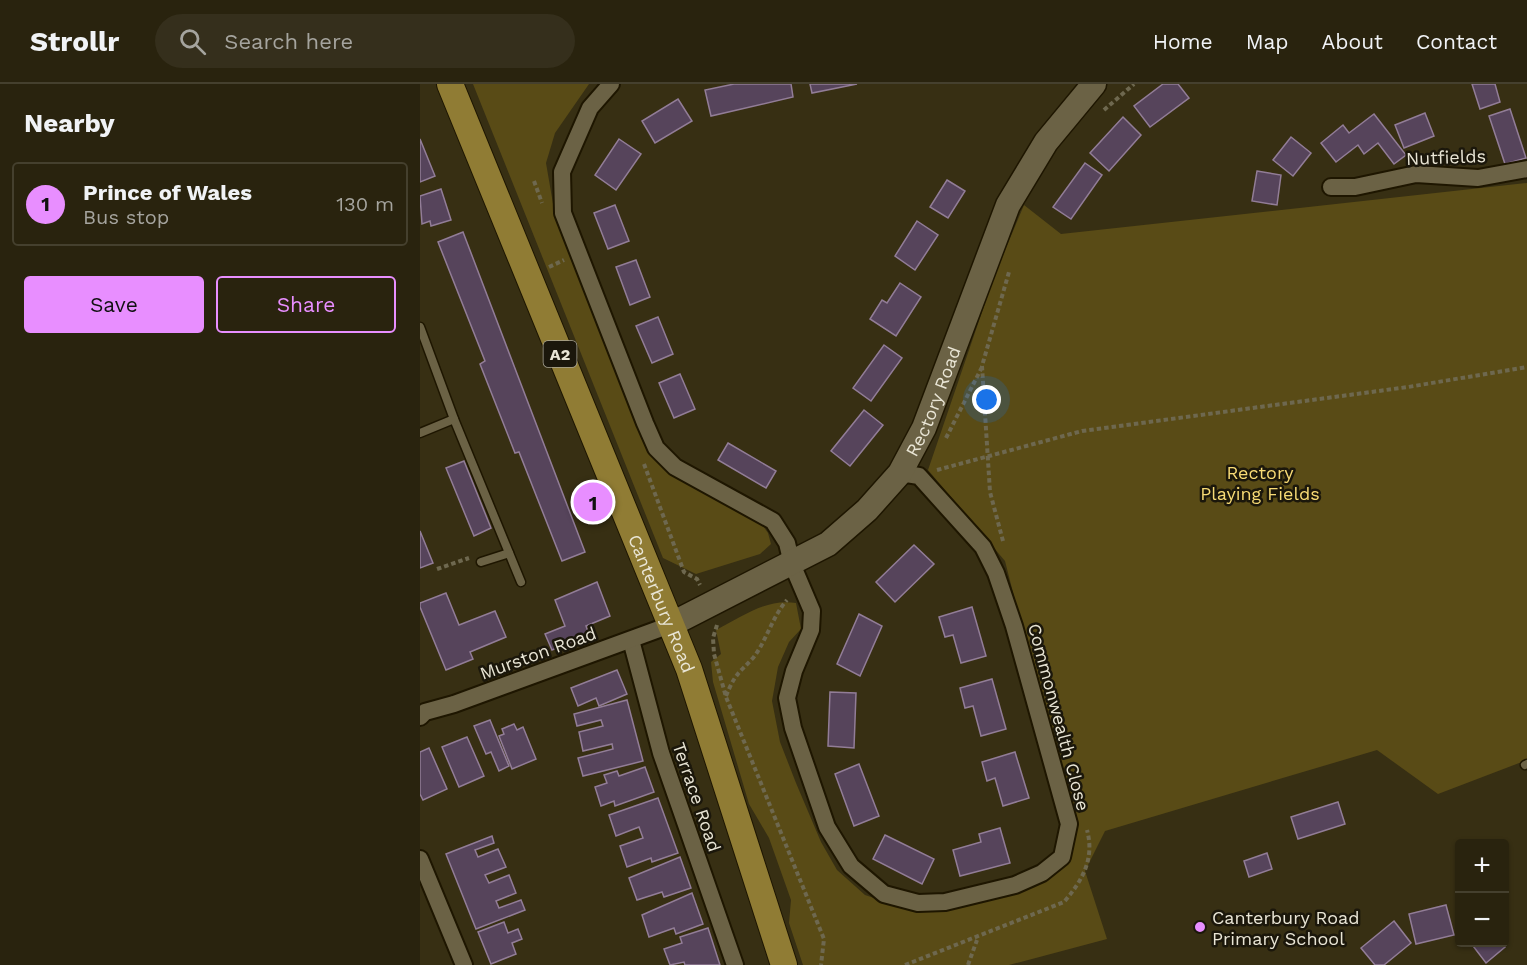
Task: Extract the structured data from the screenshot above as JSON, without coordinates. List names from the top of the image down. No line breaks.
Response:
{"streets":{"main road":["A2","Canterbury Road"],"street":["Nutfields","Rectory Road","Murston Road","Commonwealth Close","Terrace Road"]},"crossings":[["Rectory Road","Canterbury Road"],["Rectory Road","Murston Road"],["Rectory Road","Commonwealth Close"],["Canterbury Road","Murston Road"],["Murston Road","Terrace Road"]],"parks":["Rectory Playing Fields"],"places":["Canterbury Road Primary School"],"page":{"header":"Strollr","search":"Search here","nav":["Home","Map","About","Contact"],"heading":"Nearby","list":[{"mark":"1","name":"Prince of Wales","note":"Bus stop","value":"130 m"}],"buttons":["Save","Share"],"pins":"1","map_buttons":["+","−"]}}
